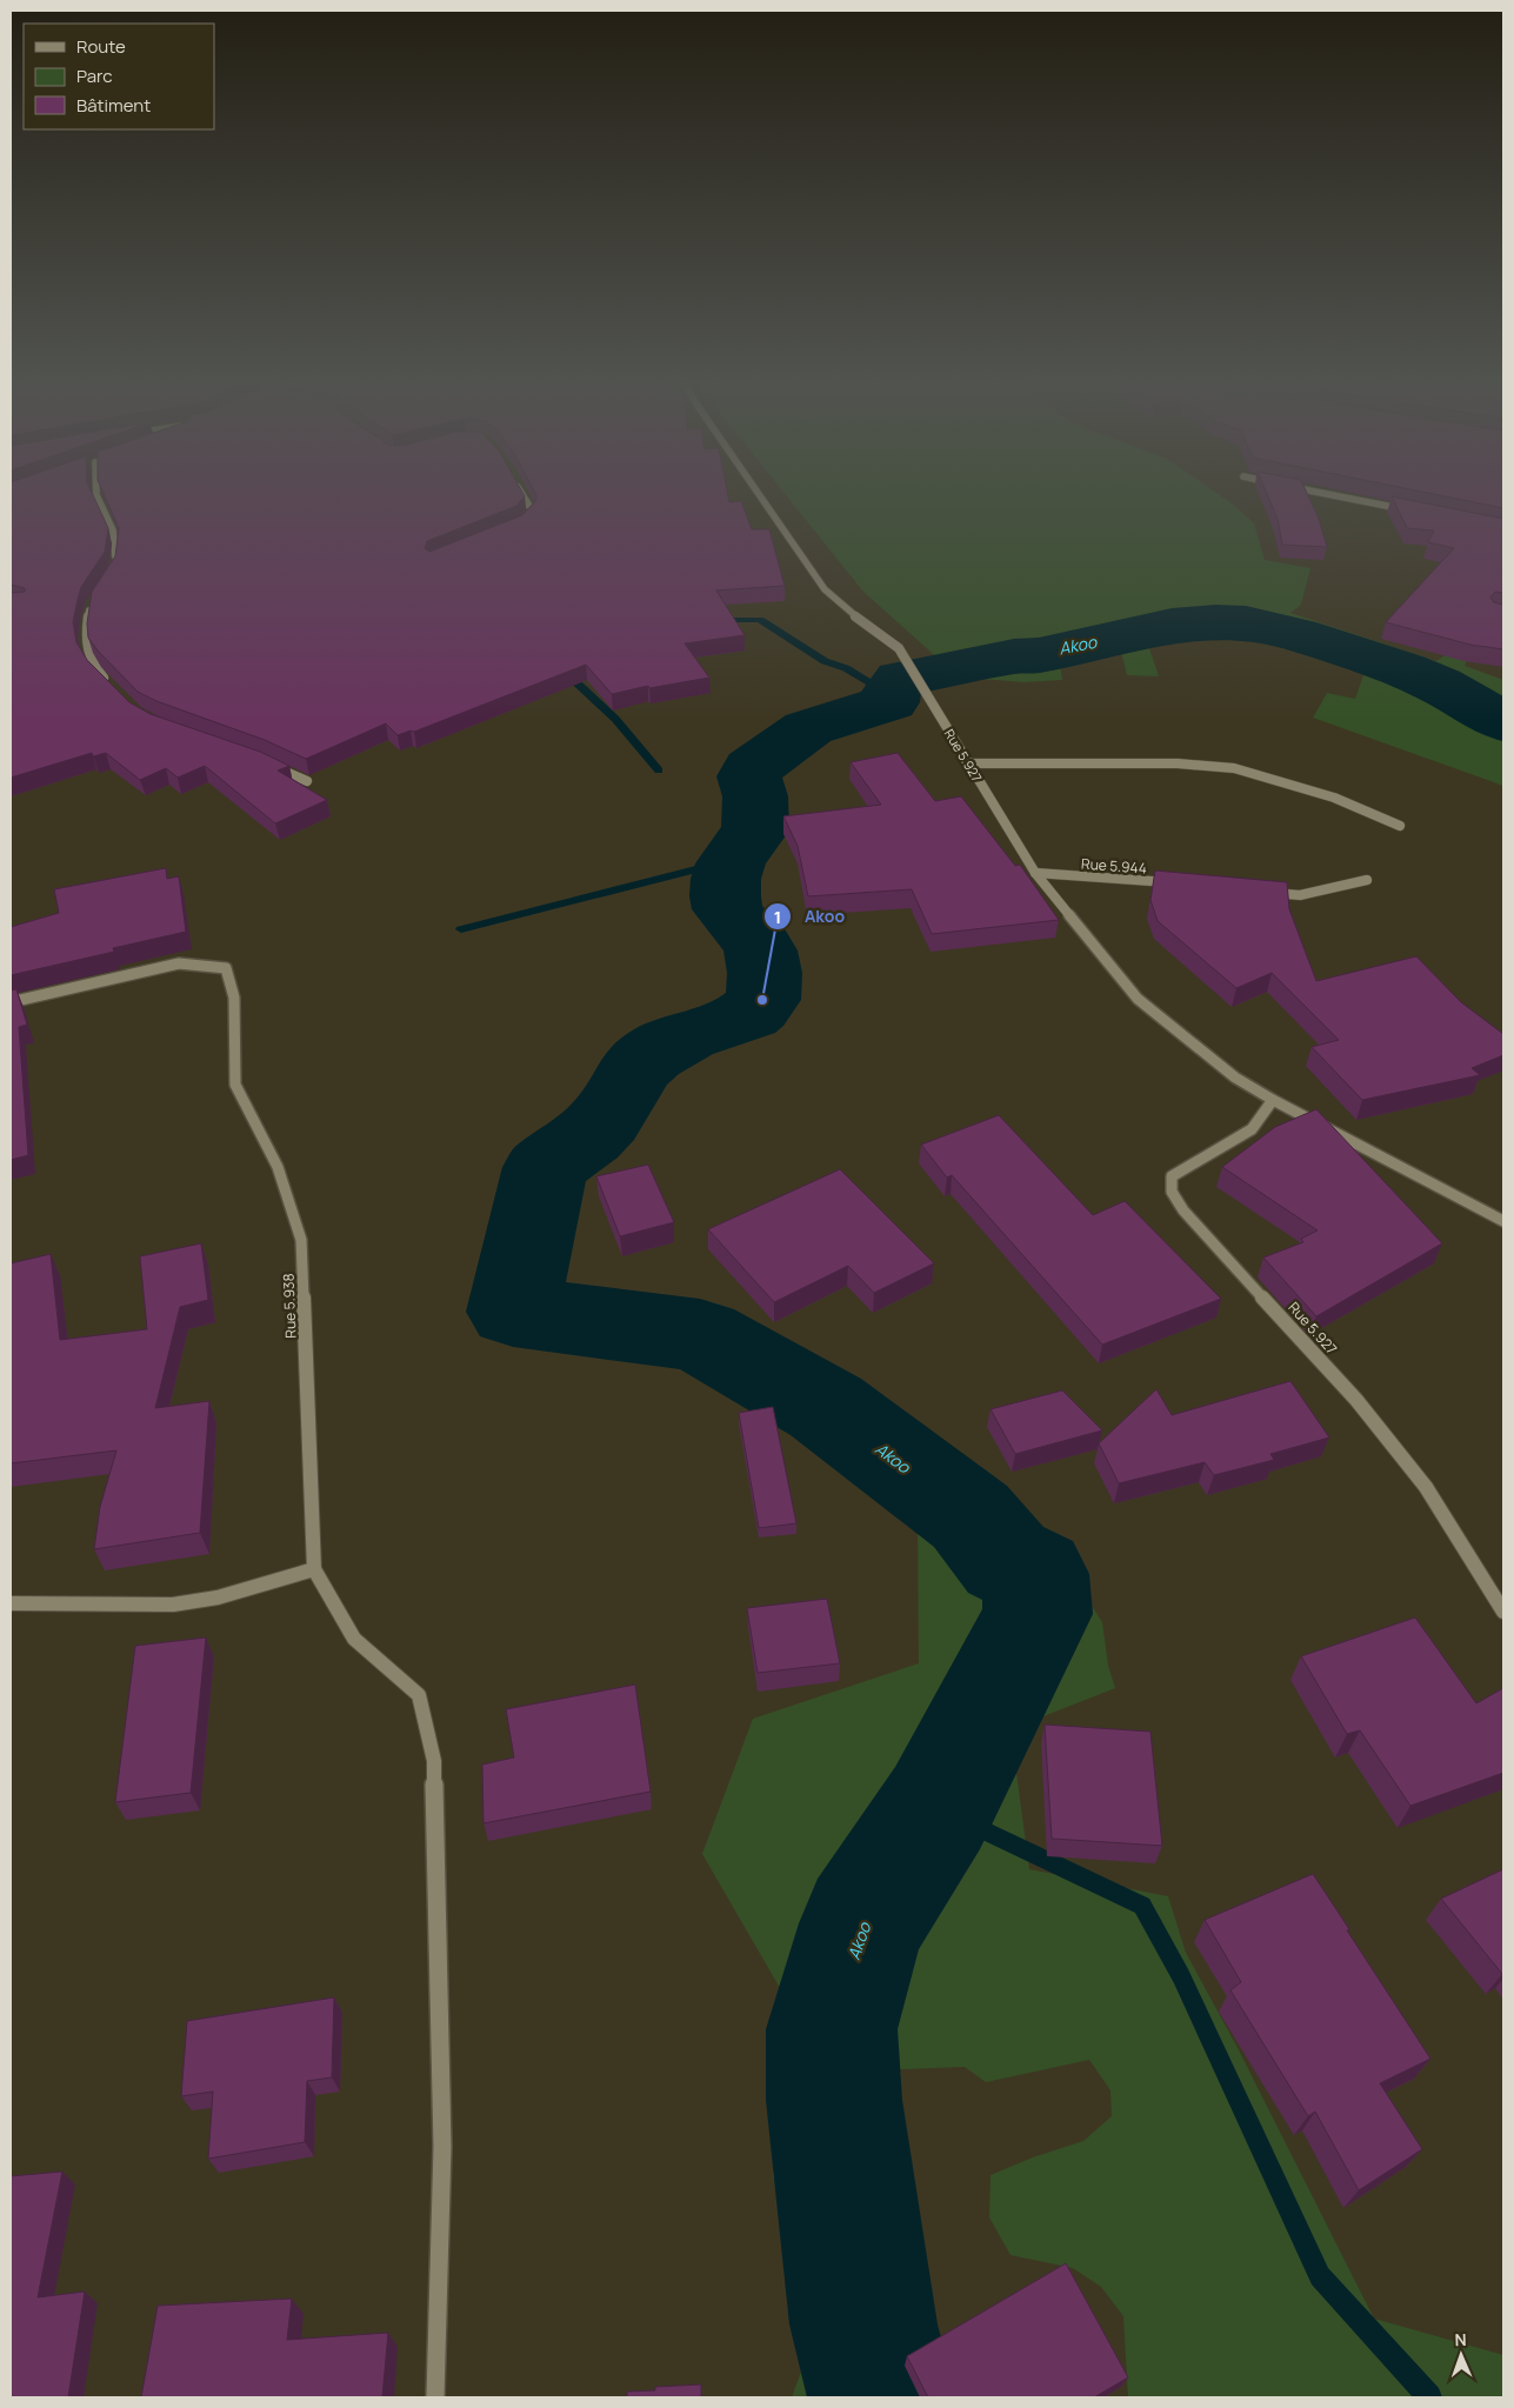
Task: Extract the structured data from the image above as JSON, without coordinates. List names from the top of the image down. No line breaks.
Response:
{"streets":{"street":["Rue 5.927","Rue 5.944","Rue 5.938"]},"crossings":[["Rue 5.927","Rue 5.944"]],"water":["Akoo"],"places":["Akoo"],"legend":["Route","Parc","Bâtiment"],"north":"top"}
